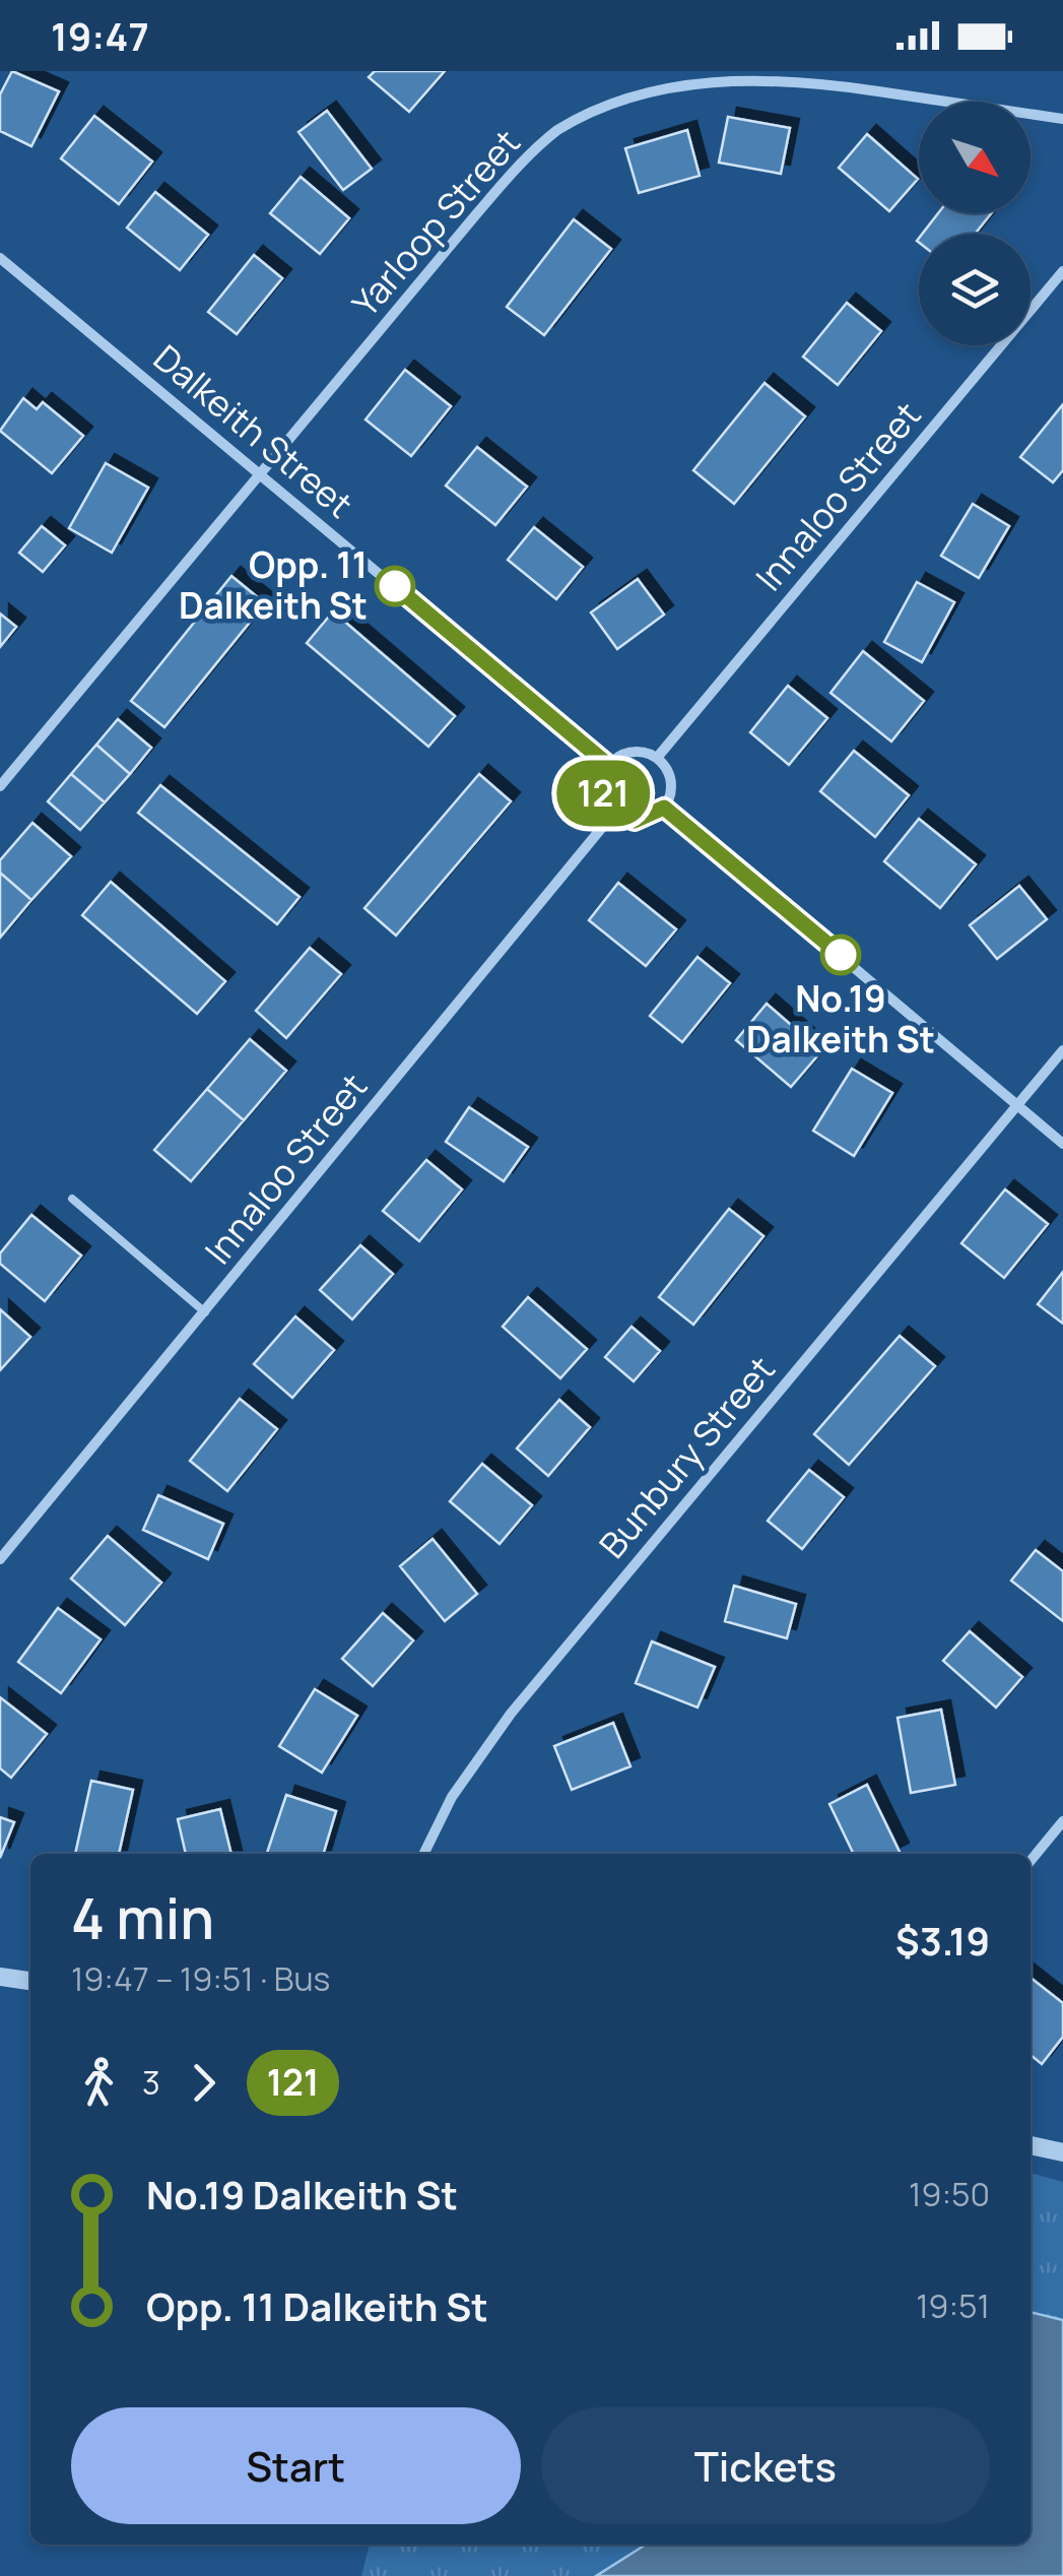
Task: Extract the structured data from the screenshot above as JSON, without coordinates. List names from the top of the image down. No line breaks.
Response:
{"streets":{"street":["Yarloop Street","Dalkeith Street","Innaloo Street","Bunbury Street"]},"crossings":[["Yarloop Street","Dalkeith Street"],["Dalkeith Street","Innaloo Street"]],"places":["Opp. 11 Dalkeith St","No.19 Dalkeith St"],"lines":["bus line 121"],"north":"bottom right","page":{"status":"19:47","on_map":"121","heading":["4 min","19:47 – 19:51 · Bus","$3.19"],"legs":["3","121"],"list":[{"name":"No.19 Dalkeith St","value":"19:50"},{"name":"Opp. 11 Dalkeith St","value":"19:51"}],"buttons":["Start","Tickets"]}}
